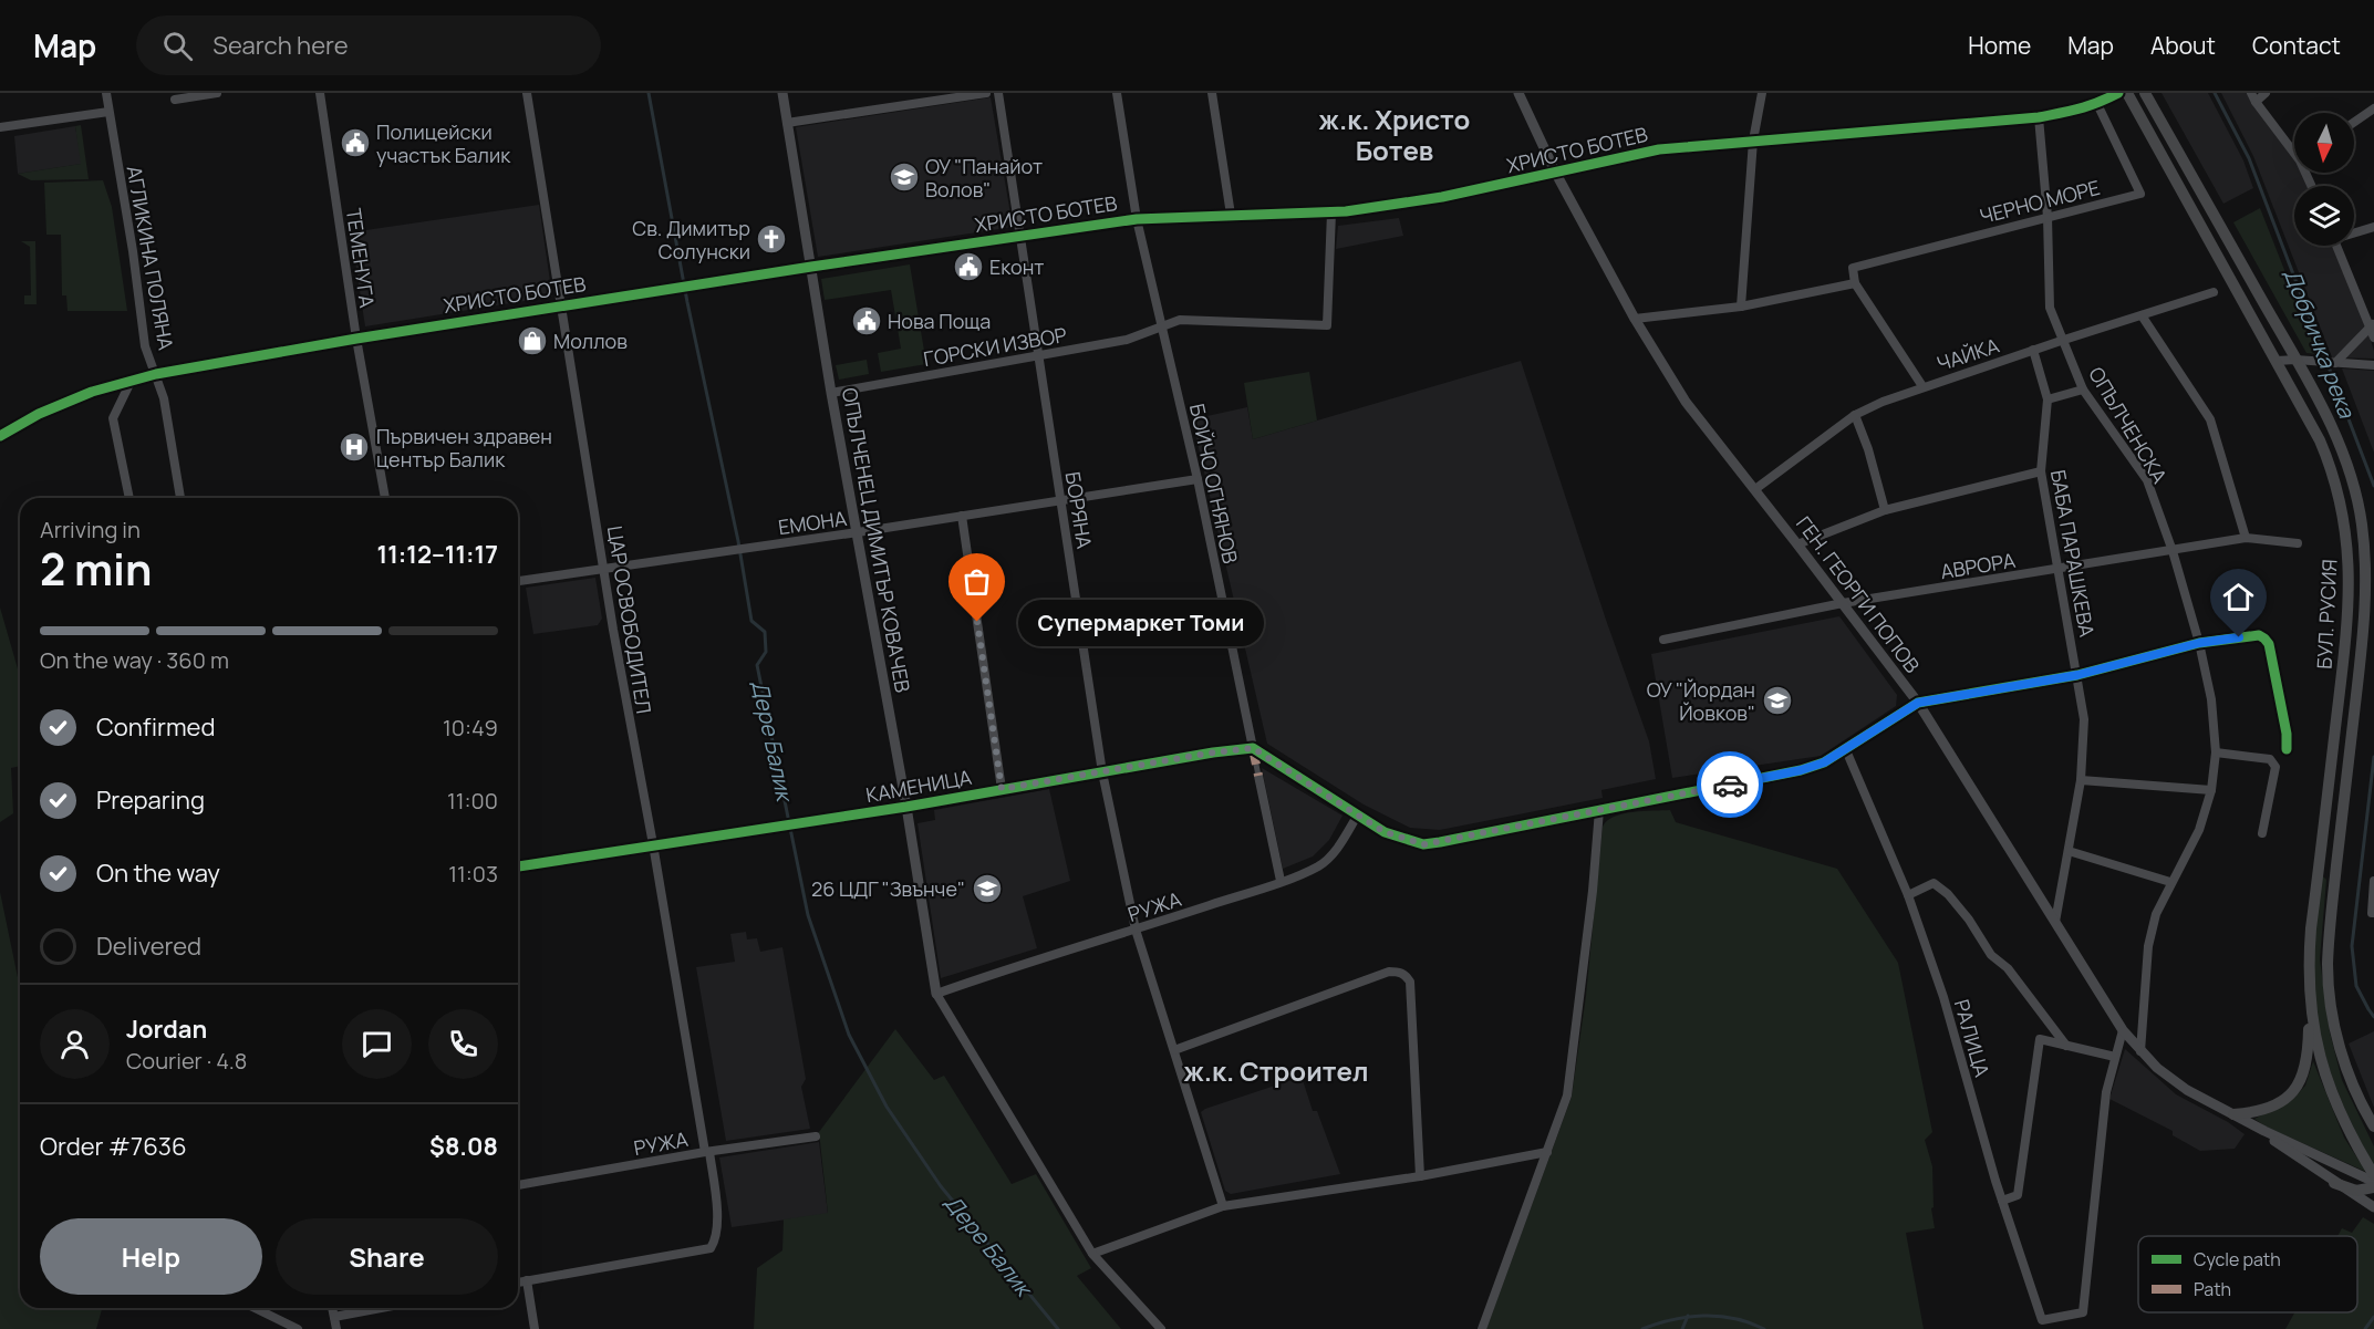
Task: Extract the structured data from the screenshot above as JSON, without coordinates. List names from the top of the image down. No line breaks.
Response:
{"streets":{"main road":["БУЛ. РУСИЯ"],"street":["ХРИСТО БОТЕВ","ЧЕРНО МОРЕ","АГЛИКИНА ПОЛЯНА","ТЕМЕНУГА","ГОРСКИ ИЗВОР","ЧАЙКА","ОПЪЛЧЕНСКА","БОЙЧО ОГНЯНОВ","БОРЯНА","ЕМОНА","ОПЪЛЧЕНЕЦ ДИМИТЪР КОВАЧЕВ","БАБА ПАРАШКЕВА","АВРОРА","ГЕН. ГЕОРГИ ПОПОВ","ЦАР ОСВОБОДИТЕЛ","КАМЕНИЦА","РУЖА","РАЛИЦА"]},"crossings":[["ХРИСТО БОТЕВ","ЧЕРНО МОРЕ"],["ХРИСТО БОТЕВ","АГЛИКИНА ПОЛЯНА"],["ХРИСТО БОТЕВ","ТЕМЕНУГА"],["ХРИСТО БОТЕВ","ГОРСКИ ИЗВОР"],["ХРИСТО БОТЕВ","ОПЪЛЧЕНСКА"],["ХРИСТО БОТЕВ","БОЙЧО ОГНЯНОВ"],["ХРИСТО БОТЕВ","БОРЯНА"],["ХРИСТО БОТЕВ","ОПЪЛЧЕНЕЦ ДИМИТЪР КОВАЧЕВ"],["ХРИСТО БОТЕВ","ГЕН. ГЕОРГИ ПОПОВ"],["ХРИСТО БОТЕВ","ЦАР ОСВОБОДИТЕЛ"],["ЧЕРНО МОРЕ","ОПЪЛЧЕНСКА"],["ГОРСКИ ИЗВОР","БОЙЧО ОГНЯНОВ"],["ГОРСКИ ИЗВОР","БОРЯНА"],["ГОРСКИ ИЗВОР","ОПЪЛЧЕНЕЦ ДИМИТЪР КОВАЧЕВ"],["ЧАЙКА","ОПЪЛЧЕНСКА"],["ЧАЙКА","БАБА ПАРАШКЕВА"],["ЧАЙКА","ГЕН. ГЕОРГИ ПОПОВ"],["ОПЪЛЧЕНСКА","АВРОРА"],["ОПЪЛЧЕНСКА","ГЕН. ГЕОРГИ ПОПОВ"],["БОЙЧО ОГНЯНОВ","ЕМОНА"],["БОЙЧО ОГНЯНОВ","КАМЕНИЦА"],["БОЙЧО ОГНЯНОВ","РУЖА"],["БОРЯНА","ЕМОНА"],["БОРЯНА","КАМЕНИЦА"],["БОРЯНА","РУЖА"],["ЕМОНА","ОПЪЛЧЕНЕЦ ДИМИТЪР КОВАЧЕВ"],["ЕМОНА","ЦАР ОСВОБОДИТЕЛ"],["ОПЪЛЧЕНЕЦ ДИМИТЪР КОВАЧЕВ","КАМЕНИЦА"],["ОПЪЛЧЕНЕЦ ДИМИТЪР КОВАЧЕВ","РУЖА"],["БАБА ПАРАШКЕВА","АВРОРА"],["БАБА ПАРАШКЕВА","ГЕН. ГЕОРГИ ПОПОВ"],["АВРОРА","ГЕН. ГЕОРГИ ПОПОВ"],["ЦАР ОСВОБОДИТЕЛ","КАМЕНИЦА"],["ЦАР ОСВОБОДИТЕЛ","РУЖА"]],"districts":["ж.к. Христо Ботев","ж.к. Строител"],"water":["Добричка река","Дере Балик"],"places":{"public building":["Полицейски участък Балик","Еконт","Нова Поща"],"school or university":["ОУ \"Панайот Волов\"","ОУ \"Йордан Йовков\"","26 ЦДГ \"Звънче\""],"church":["Св. Димитър Солунски"],"shop":["Моллов"],"hospital":["Първичен здравен център Балик"],"other":["Супермаркет Томи"]},"legend":["Cycle path","Path"],"north":"bottom","page":{"header":"Map","search":"Search here","nav":["Home","Map","About","Contact"],"heading":["2 min","Arriving in","11:12–11:17"],"panel":["Jordan","Courier · 4.8","Order #7636","$8.08"],"bubble":"Супермаркет Томи","bar":"On the way · 360 m","list":[["Confirmed","10:49"],["Preparing","11:00"],["On the way","11:03"],"Delivered"],"buttons":["Help","Share"]}}
